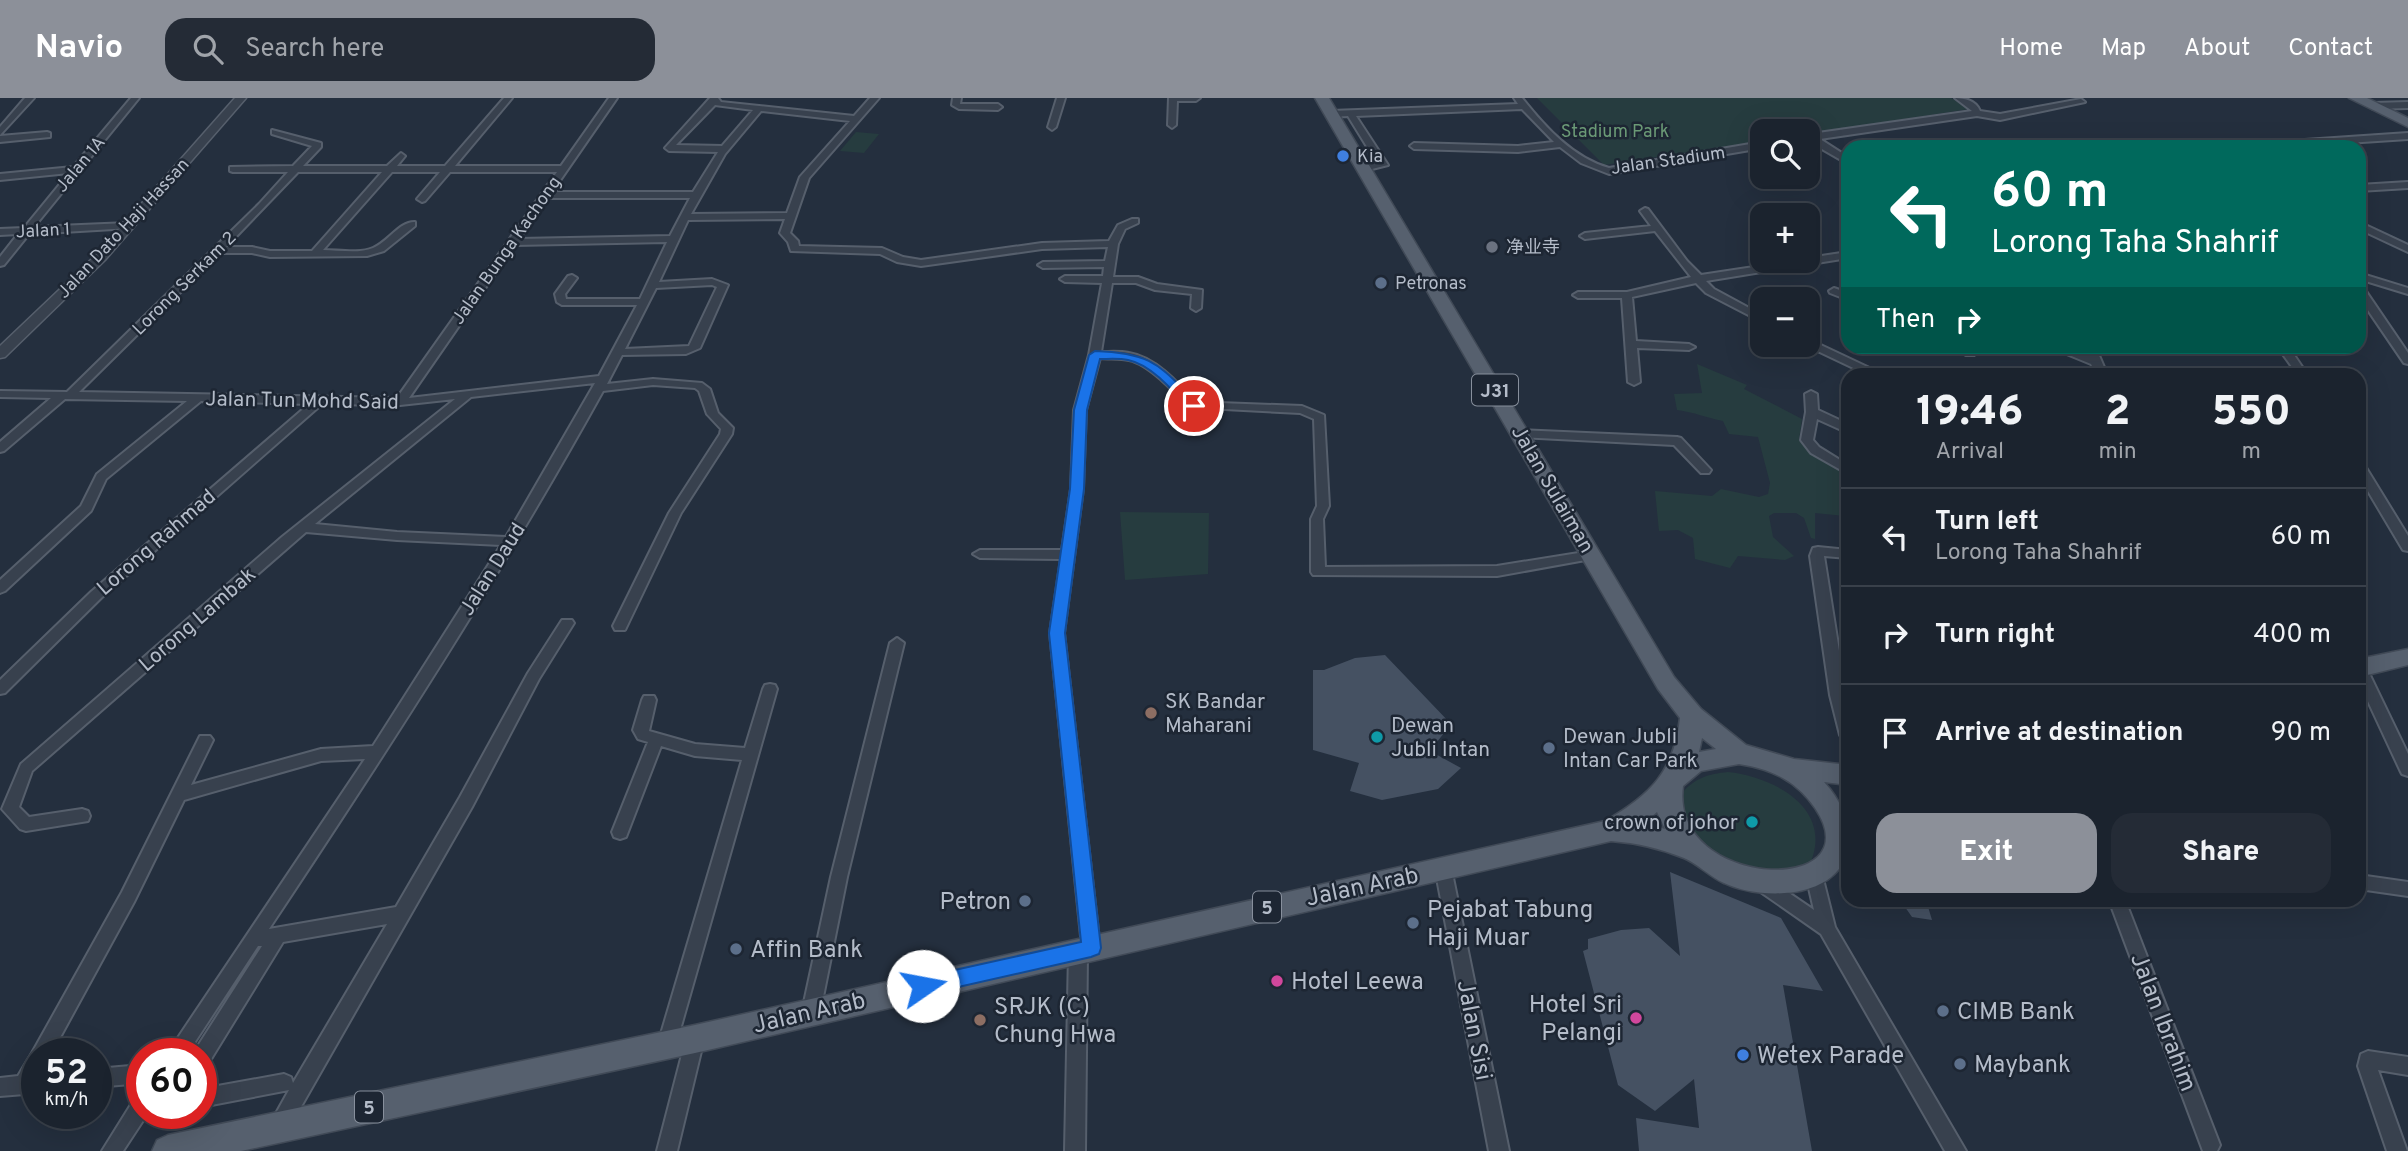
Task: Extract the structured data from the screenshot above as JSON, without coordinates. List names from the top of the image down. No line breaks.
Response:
{"streets":{"main road":["J31","Jalan Sulaiman","Jalan Arab","5"],"street":["Jalan Stadium","Jalan 1A","Jalan Dato Haji Hassan","Jalan 1","Jalan Bunga Kachong","Lorong Serkam 2","Jalan Tun Mohd Said","Lorong Rahmad","Jalan Daud","Lorong Lambak","Jalan Ibrahim","Jalan Sisi"]},"crossings":[["Jalan 1A","Jalan 1"],["Jalan Dato Haji Hassan","Jalan 1"],["Jalan Bunga Kachong","Jalan Tun Mohd Said"],["Lorong Serkam 2","Jalan Tun Mohd Said"],["J31","Jalan Sulaiman"],["J31","Jalan Arab"],["J31","5"],["Jalan Tun Mohd Said","Lorong Rahmad"],["Jalan Tun Mohd Said","Jalan Daud"],["Jalan Tun Mohd Said","Lorong Lambak"],["Jalan Arab","5"],["Jalan Arab","Jalan Sisi"]],"parks":["Stadium Park"],"places":["Kia","净业寺","Petronas","SK Bandar Maharani","Dewan Jubli Intan","Dewan Jubli Intan Car Park","crown of johor","Petron","Pejabat Tabung Haji Muar","Affin Bank","Hotel Leewa","CIMB Bank","Hotel Sri Pelangi","SRJK (C) Chung Hwa","Wetex Parade","Maybank"],"page":{"header":"Navio","search":"Search here","nav":["Home","Map","About","Contact"],"map_buttons":["+","−"],"turn":["60 m","Lorong Taha Shahrif"],"then":"Then","eta":["19:46","Arrival","2","min","550","m"],"list":[{"name":"Turn left","note":"Lorong Taha Shahrif","value":"60 m"},{"name":"Turn right","value":"400 m"},{"name":"Arrive at destination","value":"90 m"}],"buttons":["Exit","Share"],"speed":"52 km/h","limit":"60"}}
